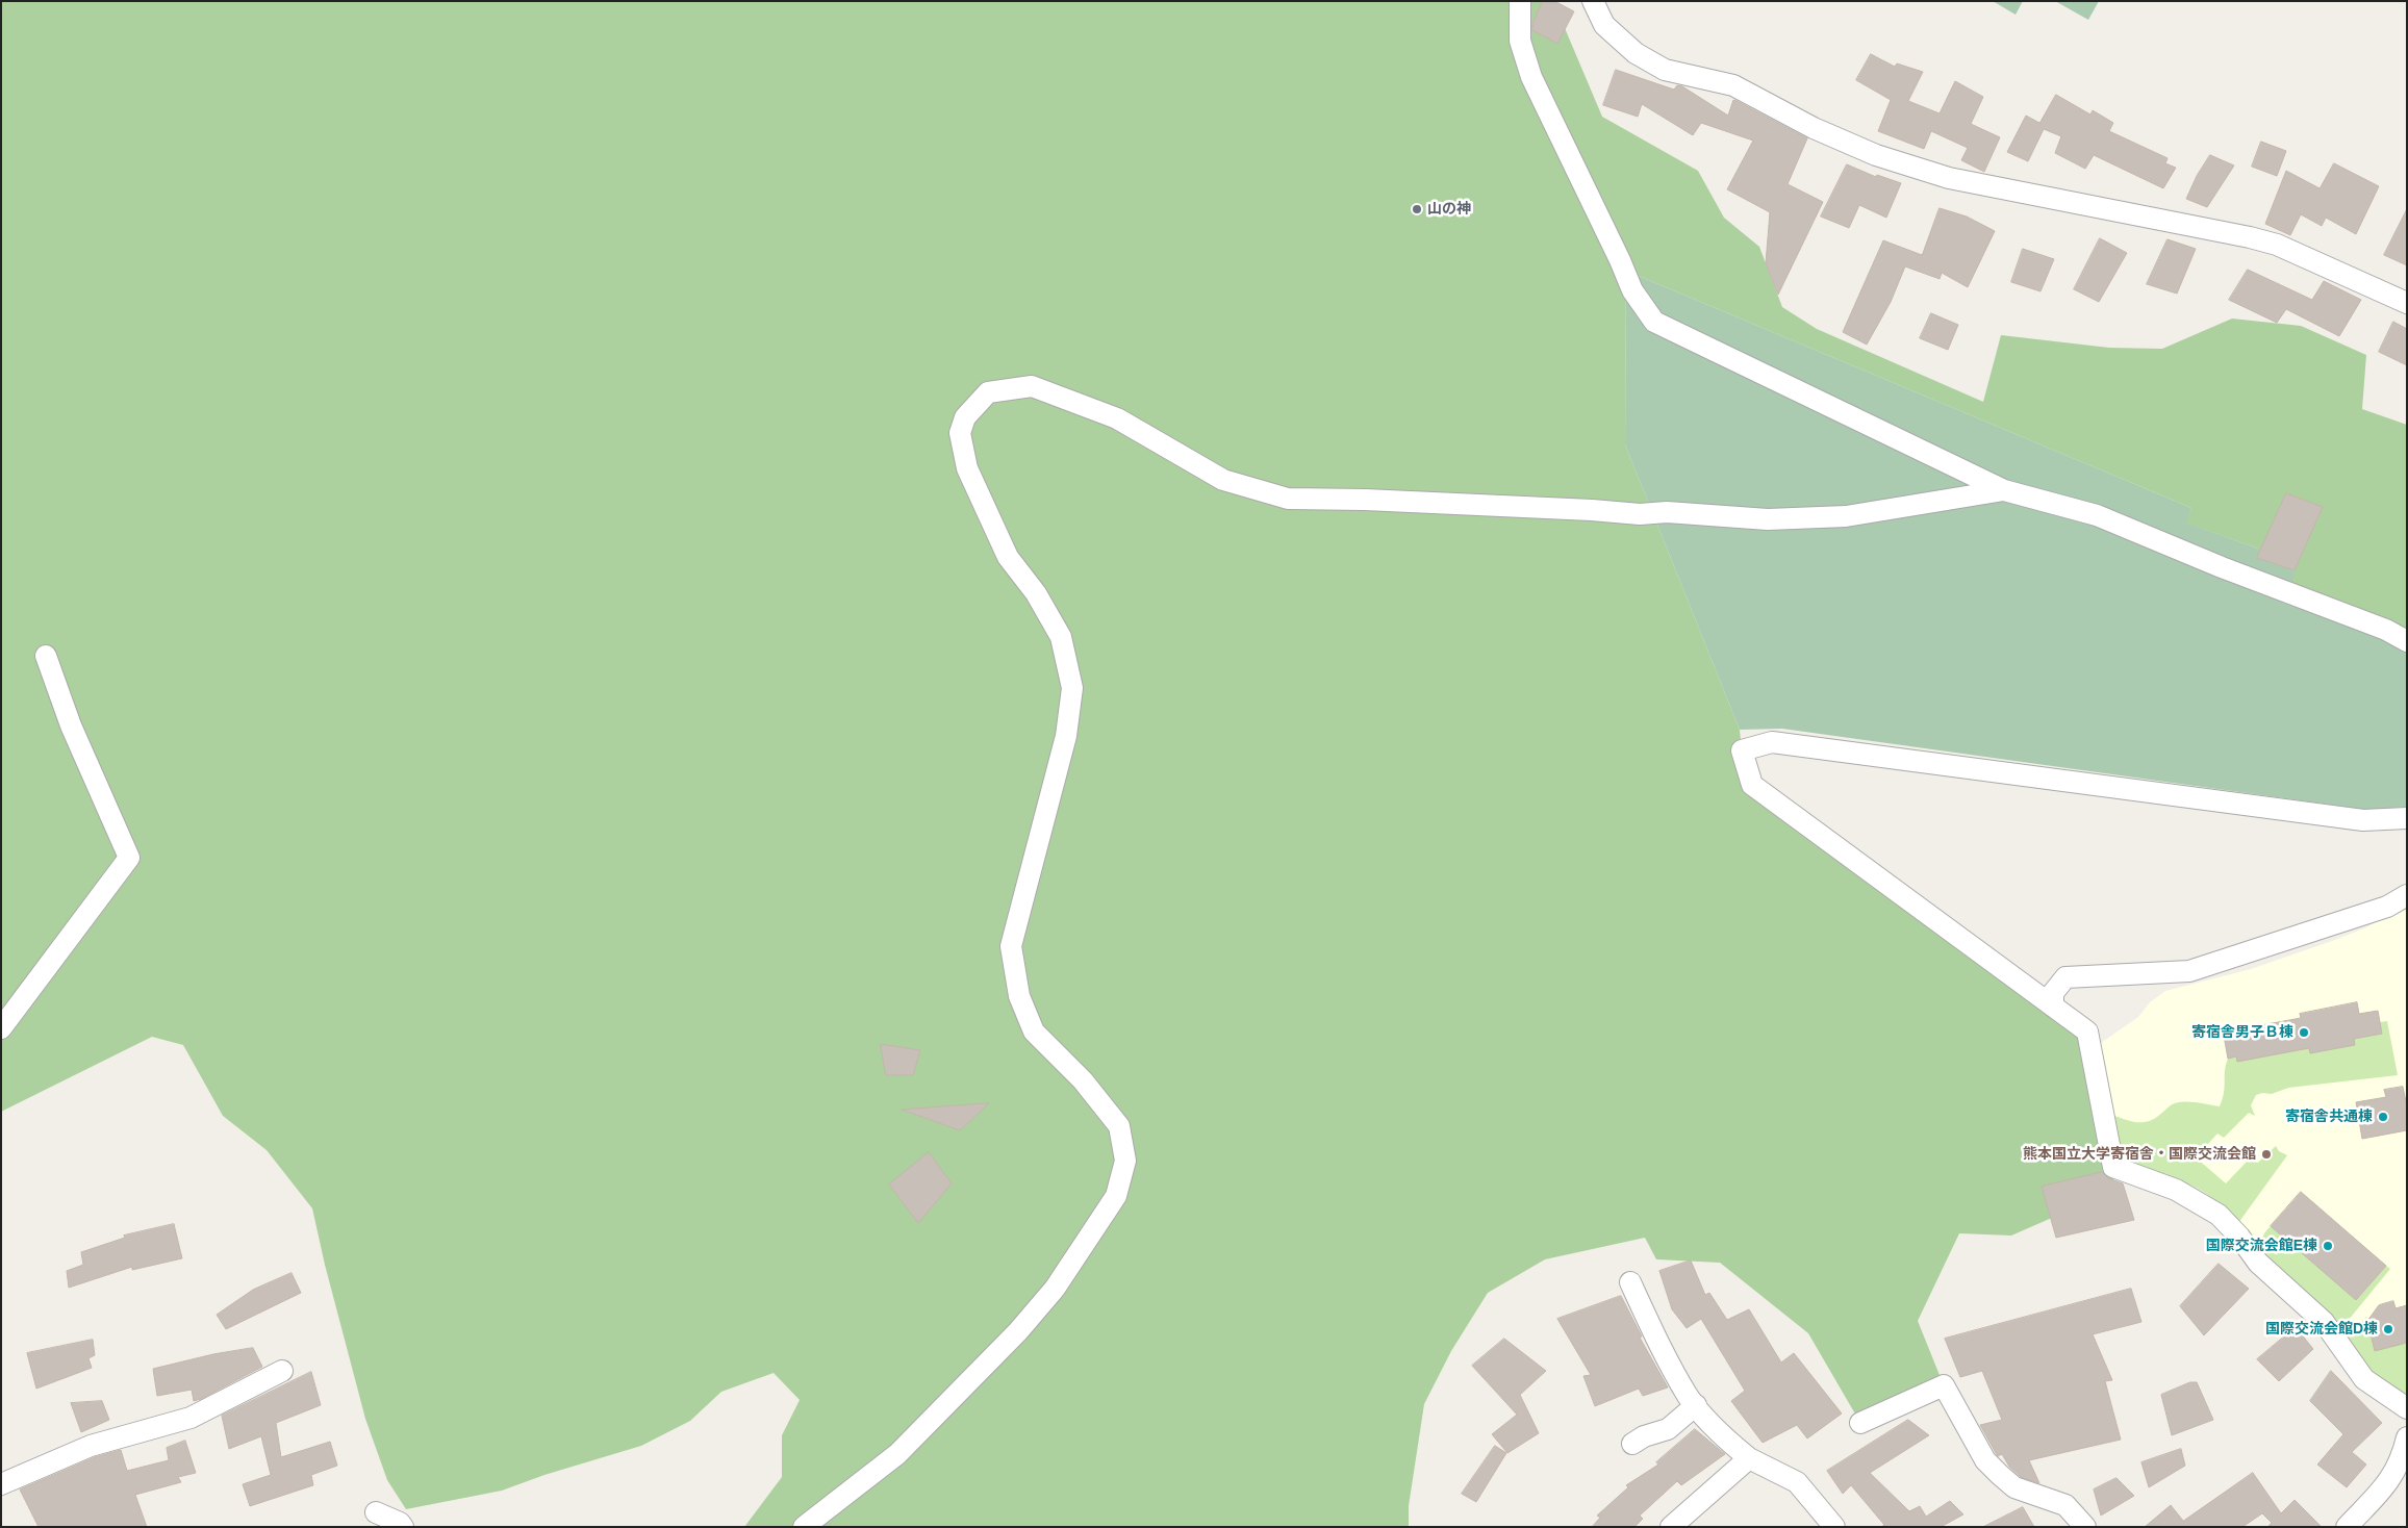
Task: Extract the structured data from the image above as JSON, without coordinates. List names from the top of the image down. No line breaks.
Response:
{"places":["山の神","寄宿舎男子Ｂ棟","寄宿舎共通棟","熊本国立大学寄宿舎・国際交流会館","国際交流会館E棟","国際交流会館D棟"]}
